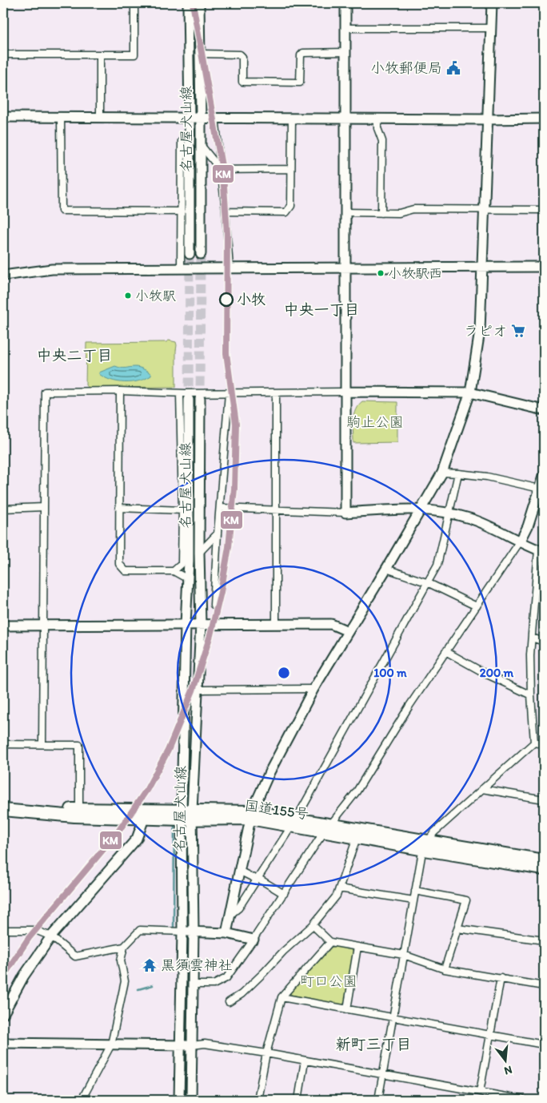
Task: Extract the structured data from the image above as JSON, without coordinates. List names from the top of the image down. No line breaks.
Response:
{"streets":{"highway":["国道155号"],"street":["名古屋犬山線"]},"crossings":[["名古屋犬山線","国道155号"]],"districts":["中央一丁目","中央二丁目","新町三丁目"],"parks":["駒止公園","町口公園"],"places":{"public building":["小牧郵便局"],"other":["小牧駅西","小牧駅","小牧"],"supermarket":["ラピオ"],"temple":["黒須雲神社"]},"lines":["transit line KM"],"north":"bottom","rings":["100 m","200 m"]}
